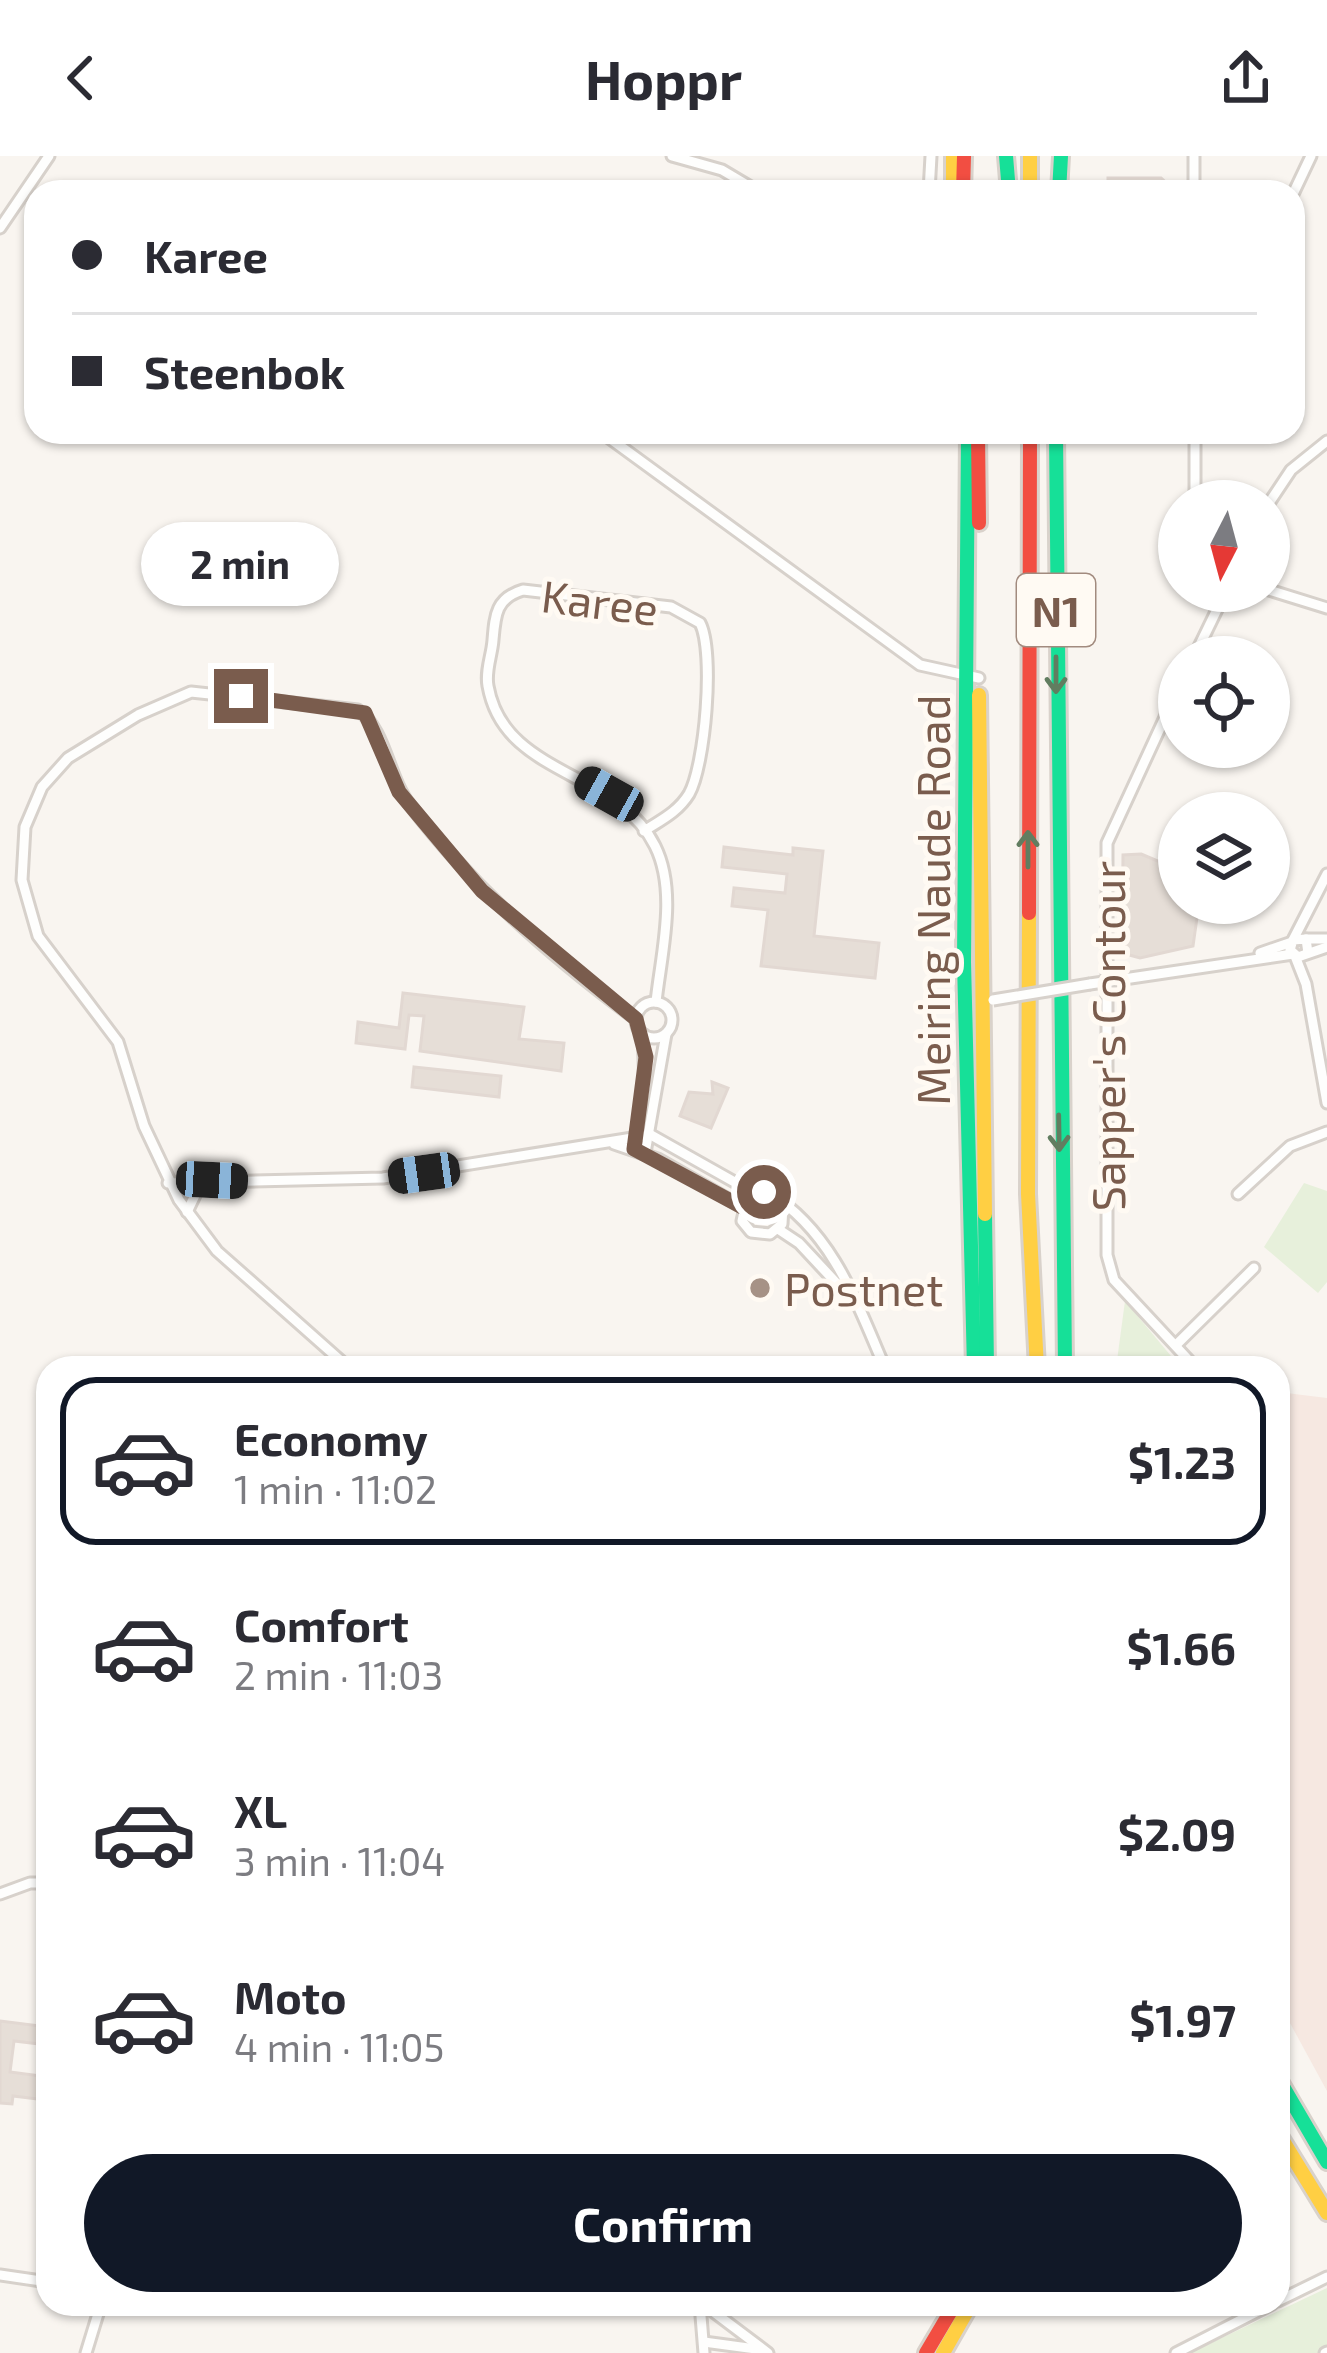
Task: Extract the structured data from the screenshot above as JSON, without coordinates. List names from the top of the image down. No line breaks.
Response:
{"streets":{"main road":["N1","Meiring Naude Road"],"street":["Karee","Sapper's Contour"]},"places":["Postnet"],"north":"bottom","page":{"header":"Hoppr","banner":["Karee","Steenbok"],"bubble":"2 min","list":[{"name":"Economy","note":"1 min · 11:02","value":"$1.23"},{"name":"Comfort","note":"2 min · 11:03","value":"$1.66"},{"name":"XL","note":"3 min · 11:04","value":"$2.09"},{"name":"Moto","note":"4 min · 11:05","value":"$1.97"}],"buttons":"Confirm"}}
